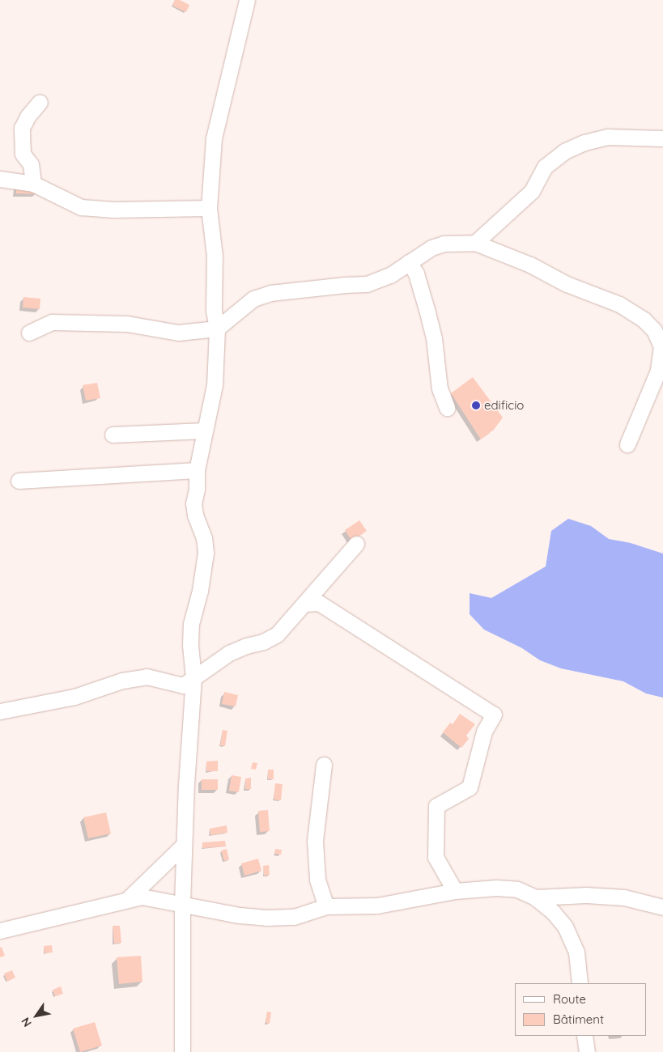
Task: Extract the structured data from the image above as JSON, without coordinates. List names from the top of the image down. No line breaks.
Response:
{"places":["edificio"],"legend":["Route","Bâtiment"],"north":"bottom left"}
